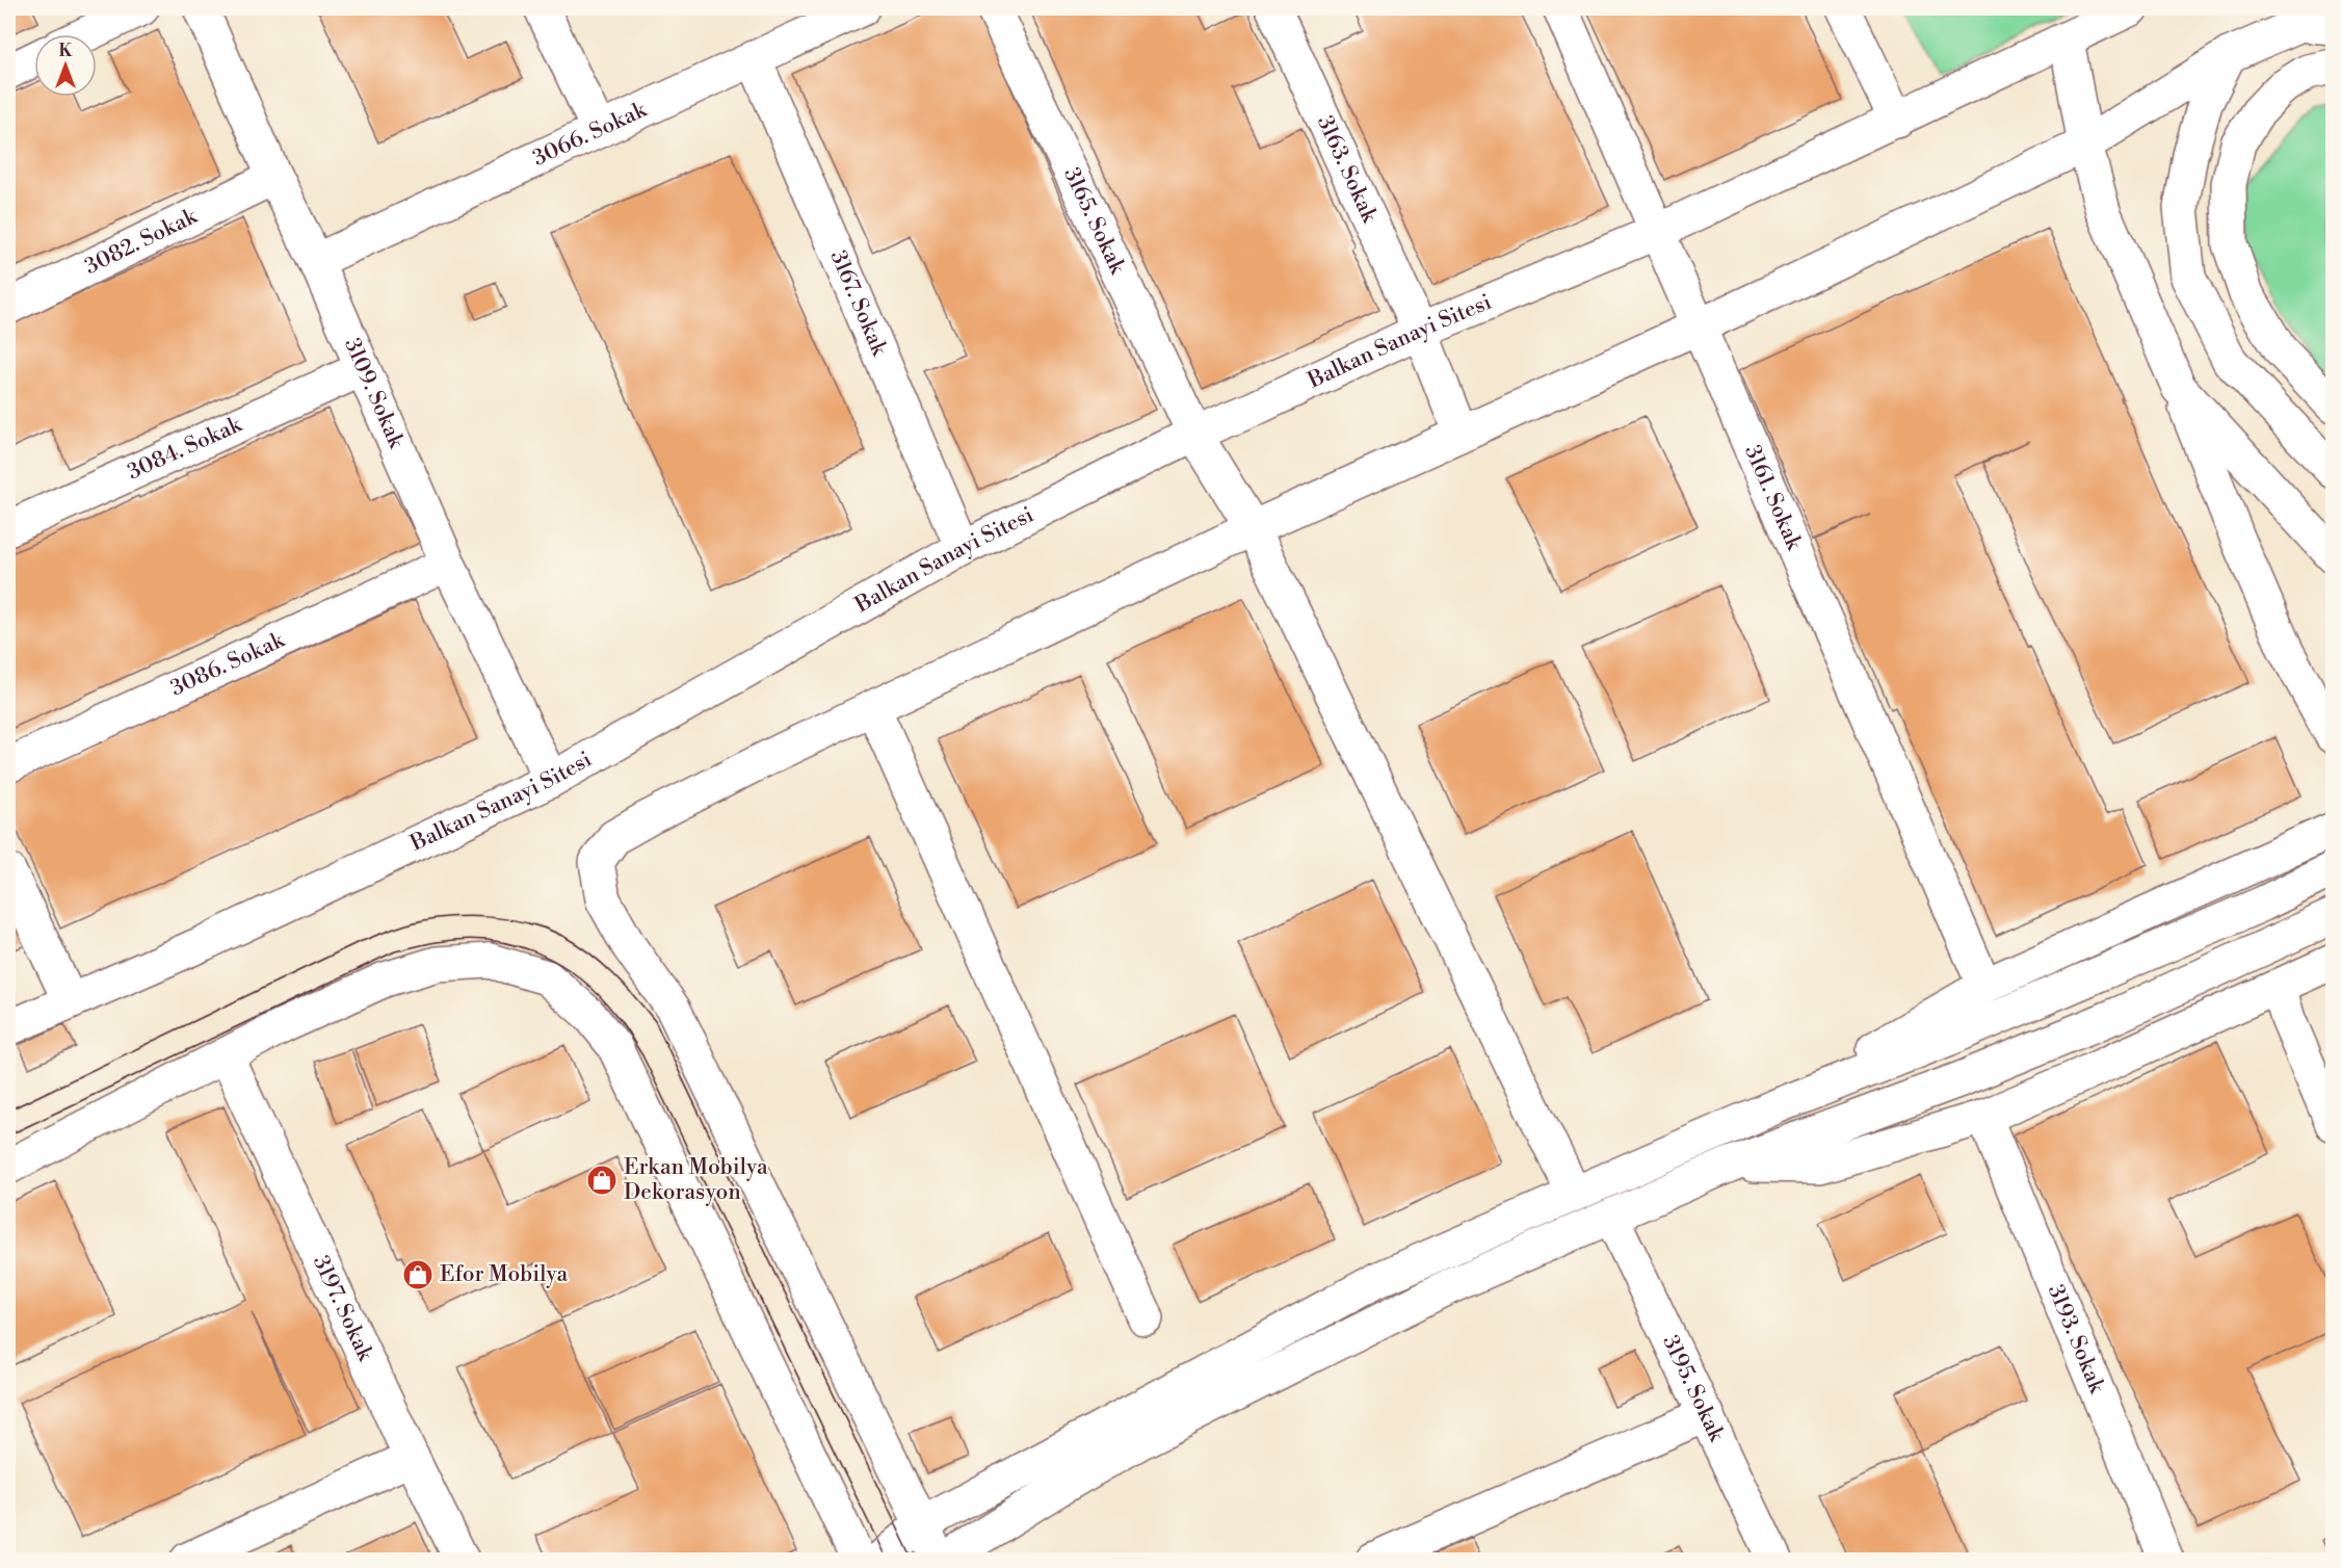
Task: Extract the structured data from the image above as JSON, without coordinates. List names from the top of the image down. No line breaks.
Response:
{"streets":{"main road":["3066. Sokak","3163. Sokak","3165. Sokak","3082. Sokak","3167. Sokak","Balkan Sanayi Sitesi","3109. Sokak","3084. Sokak","3161. Sokak","3086. Sokak","3197. Sokak","3193. Sokak","3195. Sokak"]},"crossings":[["3066. Sokak","3167. Sokak"],["3066. Sokak","3109. Sokak"],["3163. Sokak","Balkan Sanayi Sitesi"],["3165. Sokak","Balkan Sanayi Sitesi"],["3082. Sokak","3109. Sokak"],["3167. Sokak","Balkan Sanayi Sitesi"],["Balkan Sanayi Sitesi","3109. Sokak"],["Balkan Sanayi Sitesi","3161. Sokak"],["3109. Sokak","3084. Sokak"],["3109. Sokak","3086. Sokak"]],"places":{"shop":["Erkan Mobilya Dekorasyon","Efor Mobilya"]},"north":"top"}
